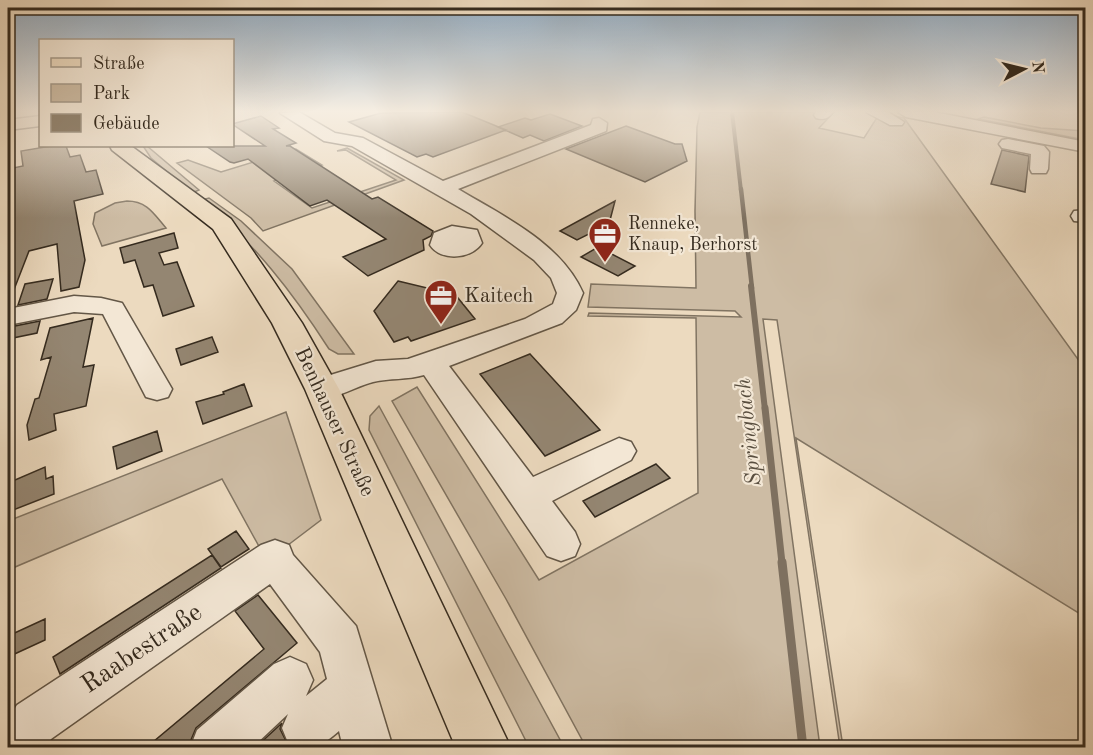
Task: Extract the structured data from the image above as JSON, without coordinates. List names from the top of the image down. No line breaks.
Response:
{"streets":{"main road":["Benhauser Straße"],"street":["Raabestraße"]},"water":["Springbach"],"places":{"office":["Renneke, Knaup, Berhorst","Kaitech"]},"legend":["Straße","Park","Gebäude"],"north":"right"}
